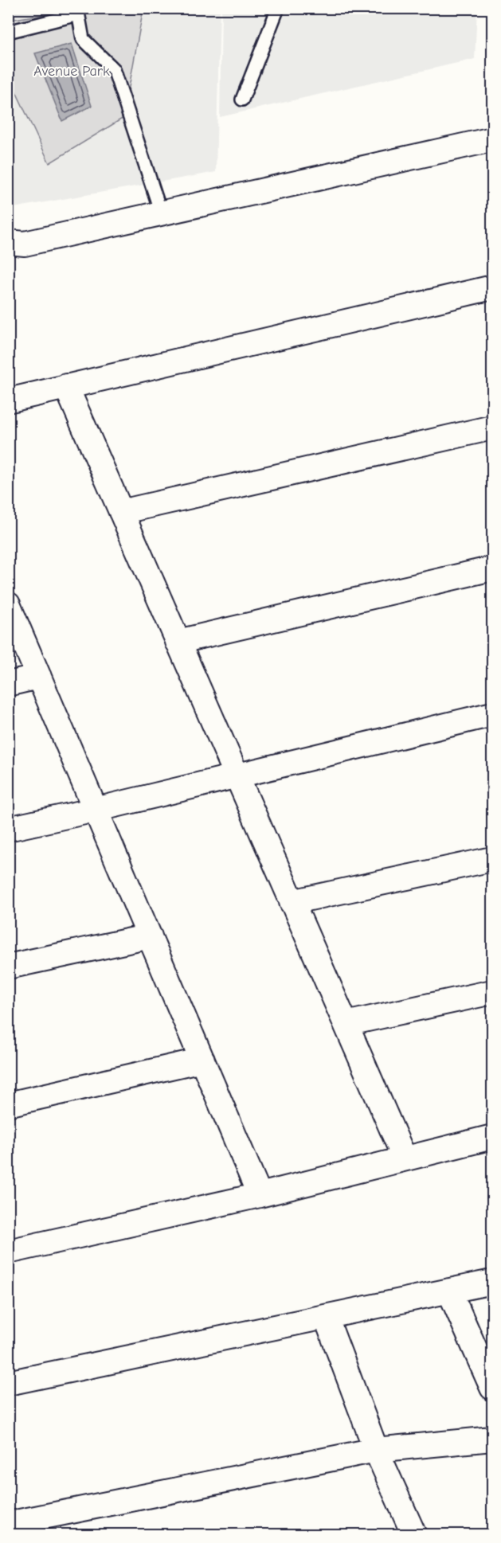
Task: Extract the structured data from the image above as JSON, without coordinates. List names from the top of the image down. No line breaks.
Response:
{"parks":["Avenue Park"]}
